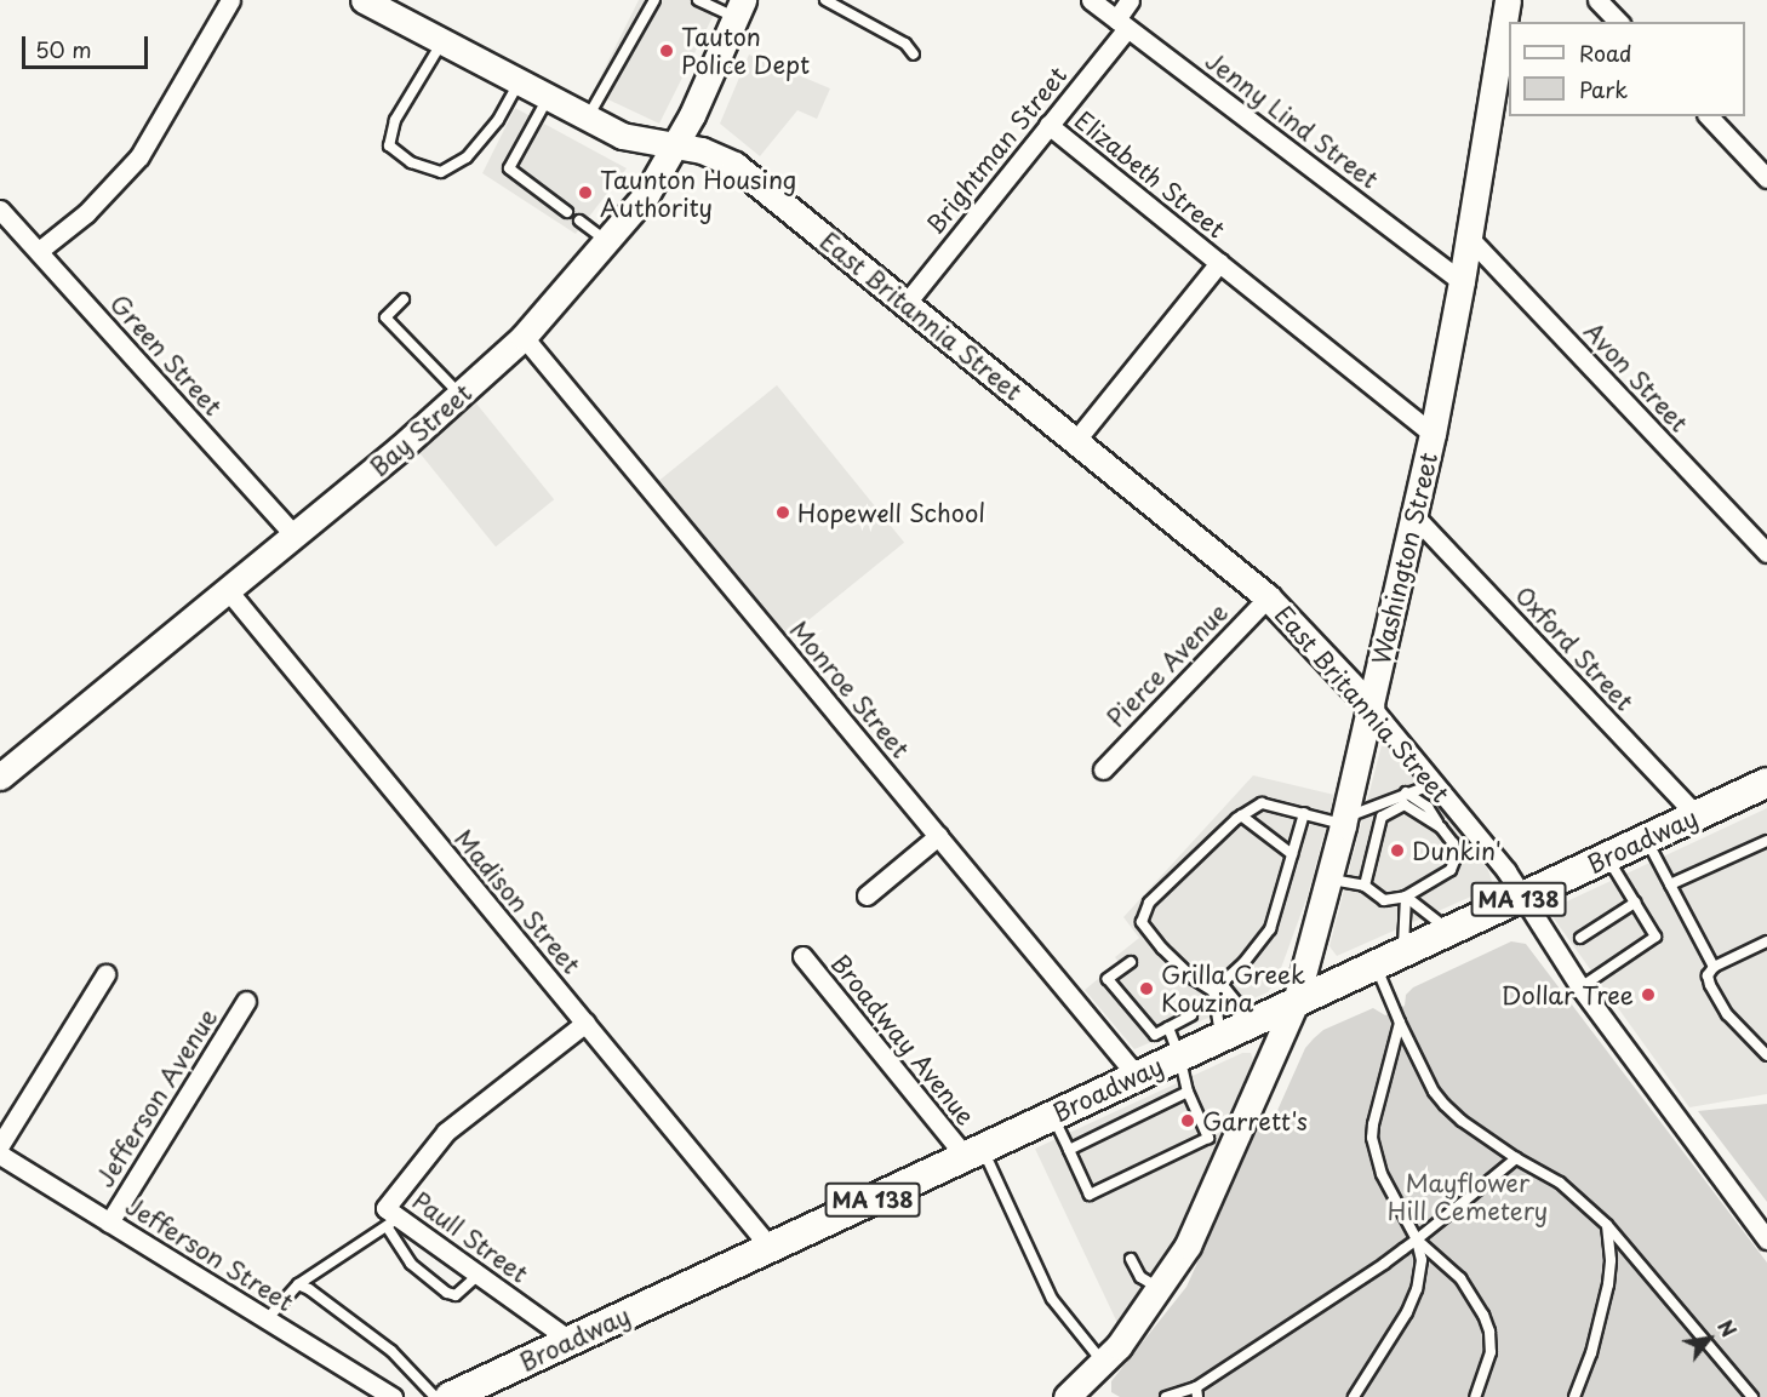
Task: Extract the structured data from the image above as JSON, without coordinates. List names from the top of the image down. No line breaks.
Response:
{"streets":{"main road":["Broadway","MA 138"],"street":["Jenny Lind Street","Brightman Street","Elizabeth Street","East Britannia Street","Green Street","Avon Street","Bay Street","Washington Street","Oxford Street","Pierce Avenue","Monroe Street","Madison Street","Broadway Avenue","Jefferson Avenue","Paull Street","Jefferson Street"]},"crossings":[["Jenny Lind Street","Brightman Street"],["Jenny Lind Street","Washington Street"],["Brightman Street","Elizabeth Street"],["Brightman Street","East Britannia Street"],["Elizabeth Street","Washington Street"],["East Britannia Street","Bay Street"],["East Britannia Street","Washington Street"],["East Britannia Street","Pierce Avenue"],["East Britannia Street","Broadway"],["Green Street","Bay Street"],["Avon Street","Washington Street"],["Bay Street","Monroe Street"],["Bay Street","Madison Street"],["Washington Street","Oxford Street"],["Washington Street","Broadway"],["Oxford Street","Broadway"],["Monroe Street","Broadway"],["Broadway","Madison Street"],["Broadway","Broadway Avenue"],["Broadway","Paull Street"],["Madison Street","Paull Street"],["Jefferson Avenue","Jefferson Street"]],"parks":["Mayflower Hill Cemetery"],"places":["Tauton Police Dept","Taunton Housing Authority","Hopewell School","Dunkin'","Grilla Greek Kouzina","Dollar Tree","Garrett's"],"legend":["Road","Park"],"scale_bar":"50 m","north":"top right"}
